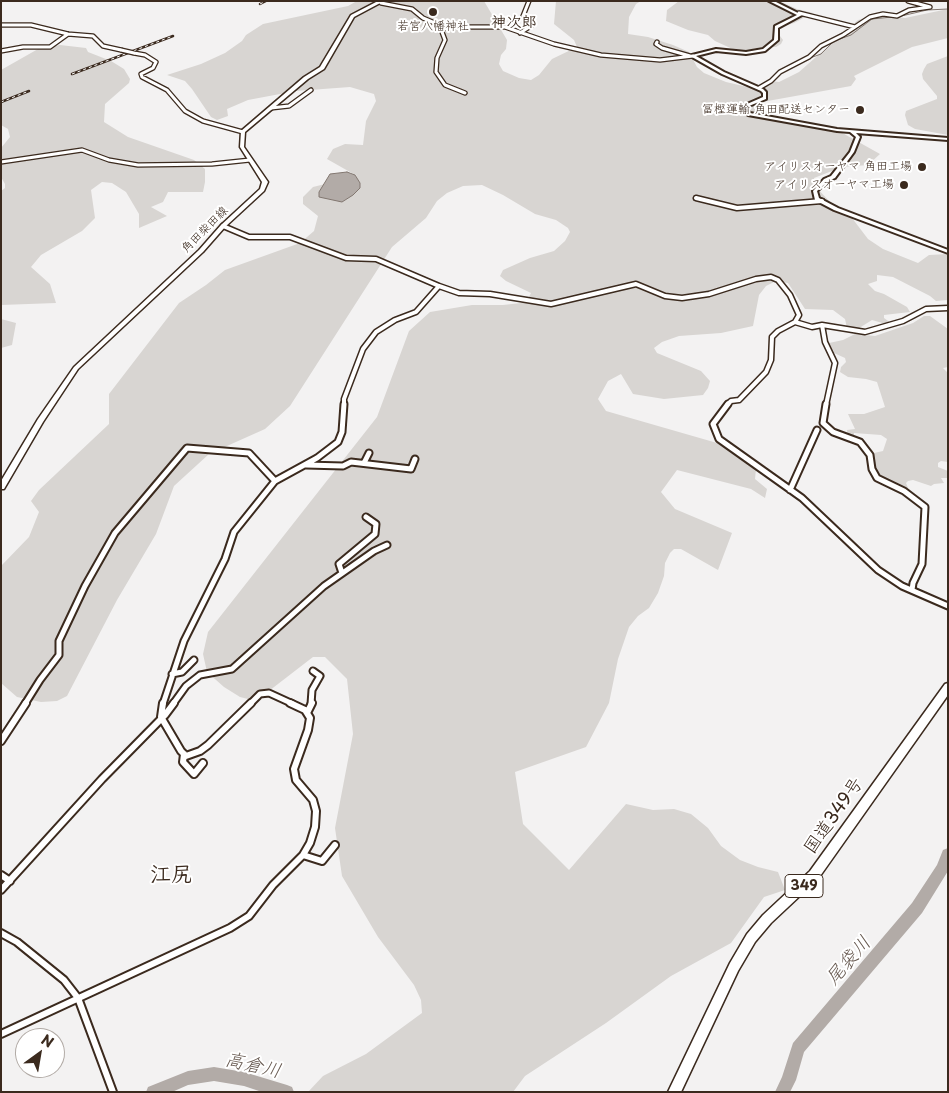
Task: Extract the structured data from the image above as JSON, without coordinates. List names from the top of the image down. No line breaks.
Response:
{"streets":{"highway":["国道349号","349"],"main road":["角田柴田線"]},"districts":["神次郎","江尻"],"water":["尾袋川","高倉川"],"places":["若宮八幡神社","冨樫運輸 角田配送センター","アイリスオーヤマ 角田工場","アイリスオーヤマ工場"],"north":"top right"}
